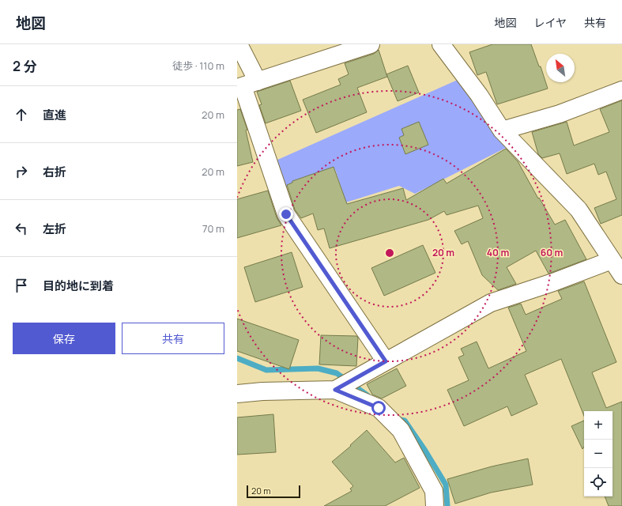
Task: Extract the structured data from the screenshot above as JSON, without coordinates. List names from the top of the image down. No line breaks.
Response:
{"scale_bar":"20 m","north":"top left","page":{"header":"地図","nav":["地図","レイヤ","共有"],"heading":["2 分","徒歩 · 110 m"],"list":[["直進","20 m"],["右折","20 m"],["左折","70 m"],"目的地に到着"],"buttons":["保存","共有"],"map_buttons":["+","−"],"scale":"20 m"},"rings":["20 m","40 m","60 m"]}
